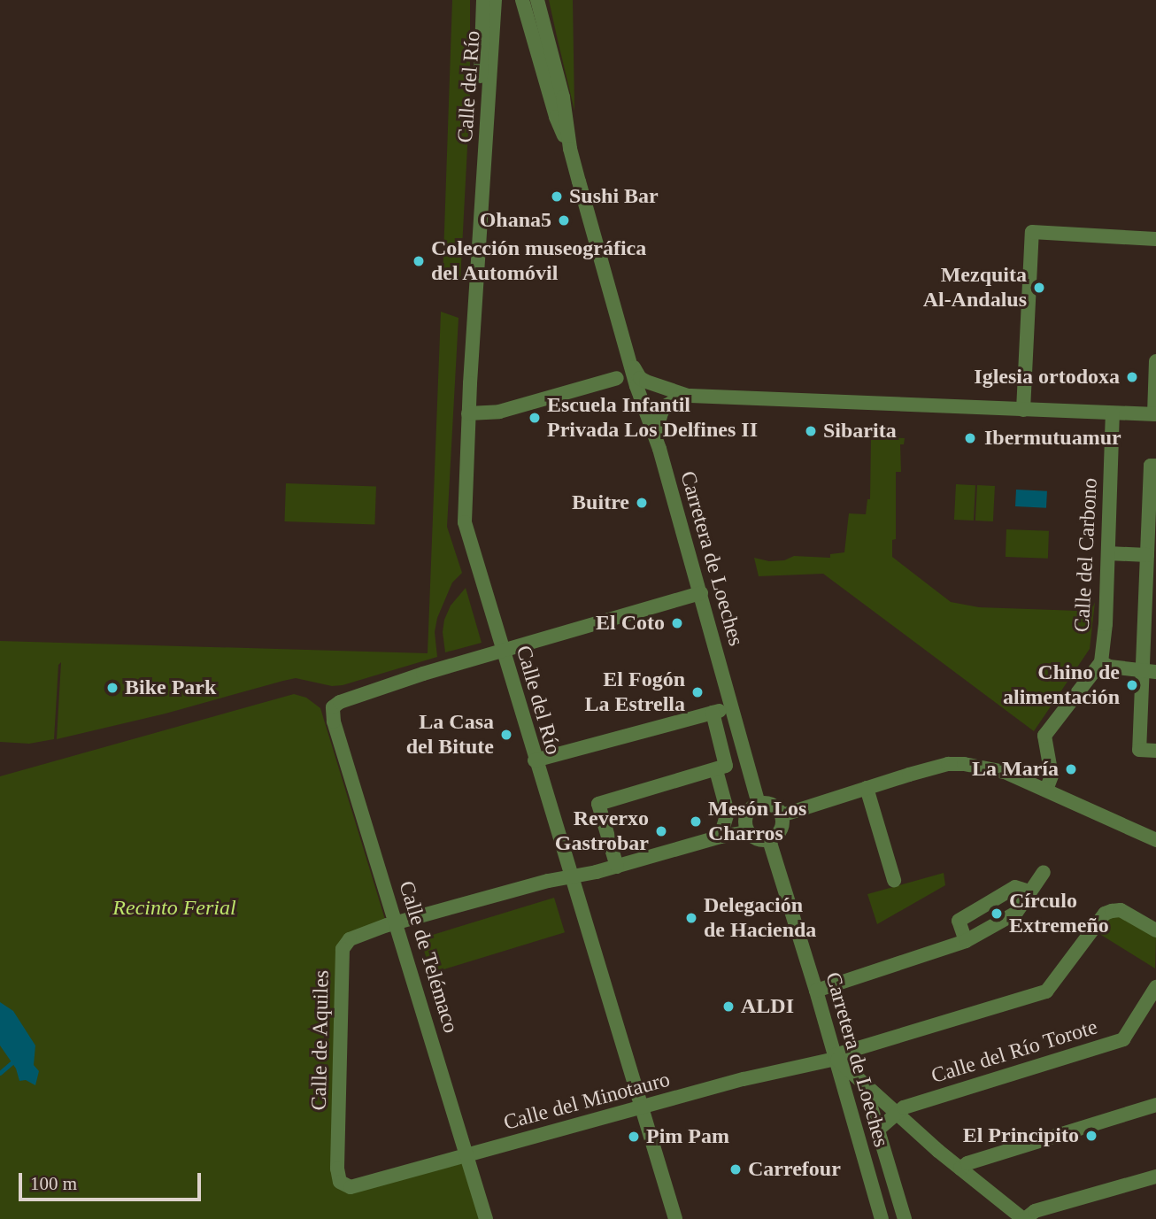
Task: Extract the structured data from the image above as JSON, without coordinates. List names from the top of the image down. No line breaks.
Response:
{"streets":{"street":["Calle del Río","Calle del Carbono","Carretera de Loeches","Calle de Telémaco","Calle de Aquiles","Calle del Río Torote","Calle del Minotauro"]},"crossings":[["Calle del Río","Calle de Telémaco"],["Calle del Río","Calle del Minotauro"],["Carretera de Loeches","Calle del Río Torote"],["Carretera de Loeches","Calle del Minotauro"],["Calle de Telémaco","Calle de Aquiles"],["Calle de Telémaco","Calle del Minotauro"],["Calle de Aquiles","Calle del Minotauro"]],"parks":["Recinto Ferial"],"places":["Sushi Bar","Ohana5","Colección museográfica del Automóvil","Mezquita Al-Andalus","Iglesia ortodoxa","Escuela Infantil Privada Los Delfines II","Sibarita","Ibermutuamur","Buitre","El Coto","Chino de alimentación","Bike Park","El Fogón La Estrella","La Casa del Bitute","La María","Mesón Los Charros","Reverxo Gastrobar","Círculo Extremeño","Delegación de Hacienda","ALDI","El Principito","Pim Pam","Carrefour"],"scale_bar":"100 m"}
